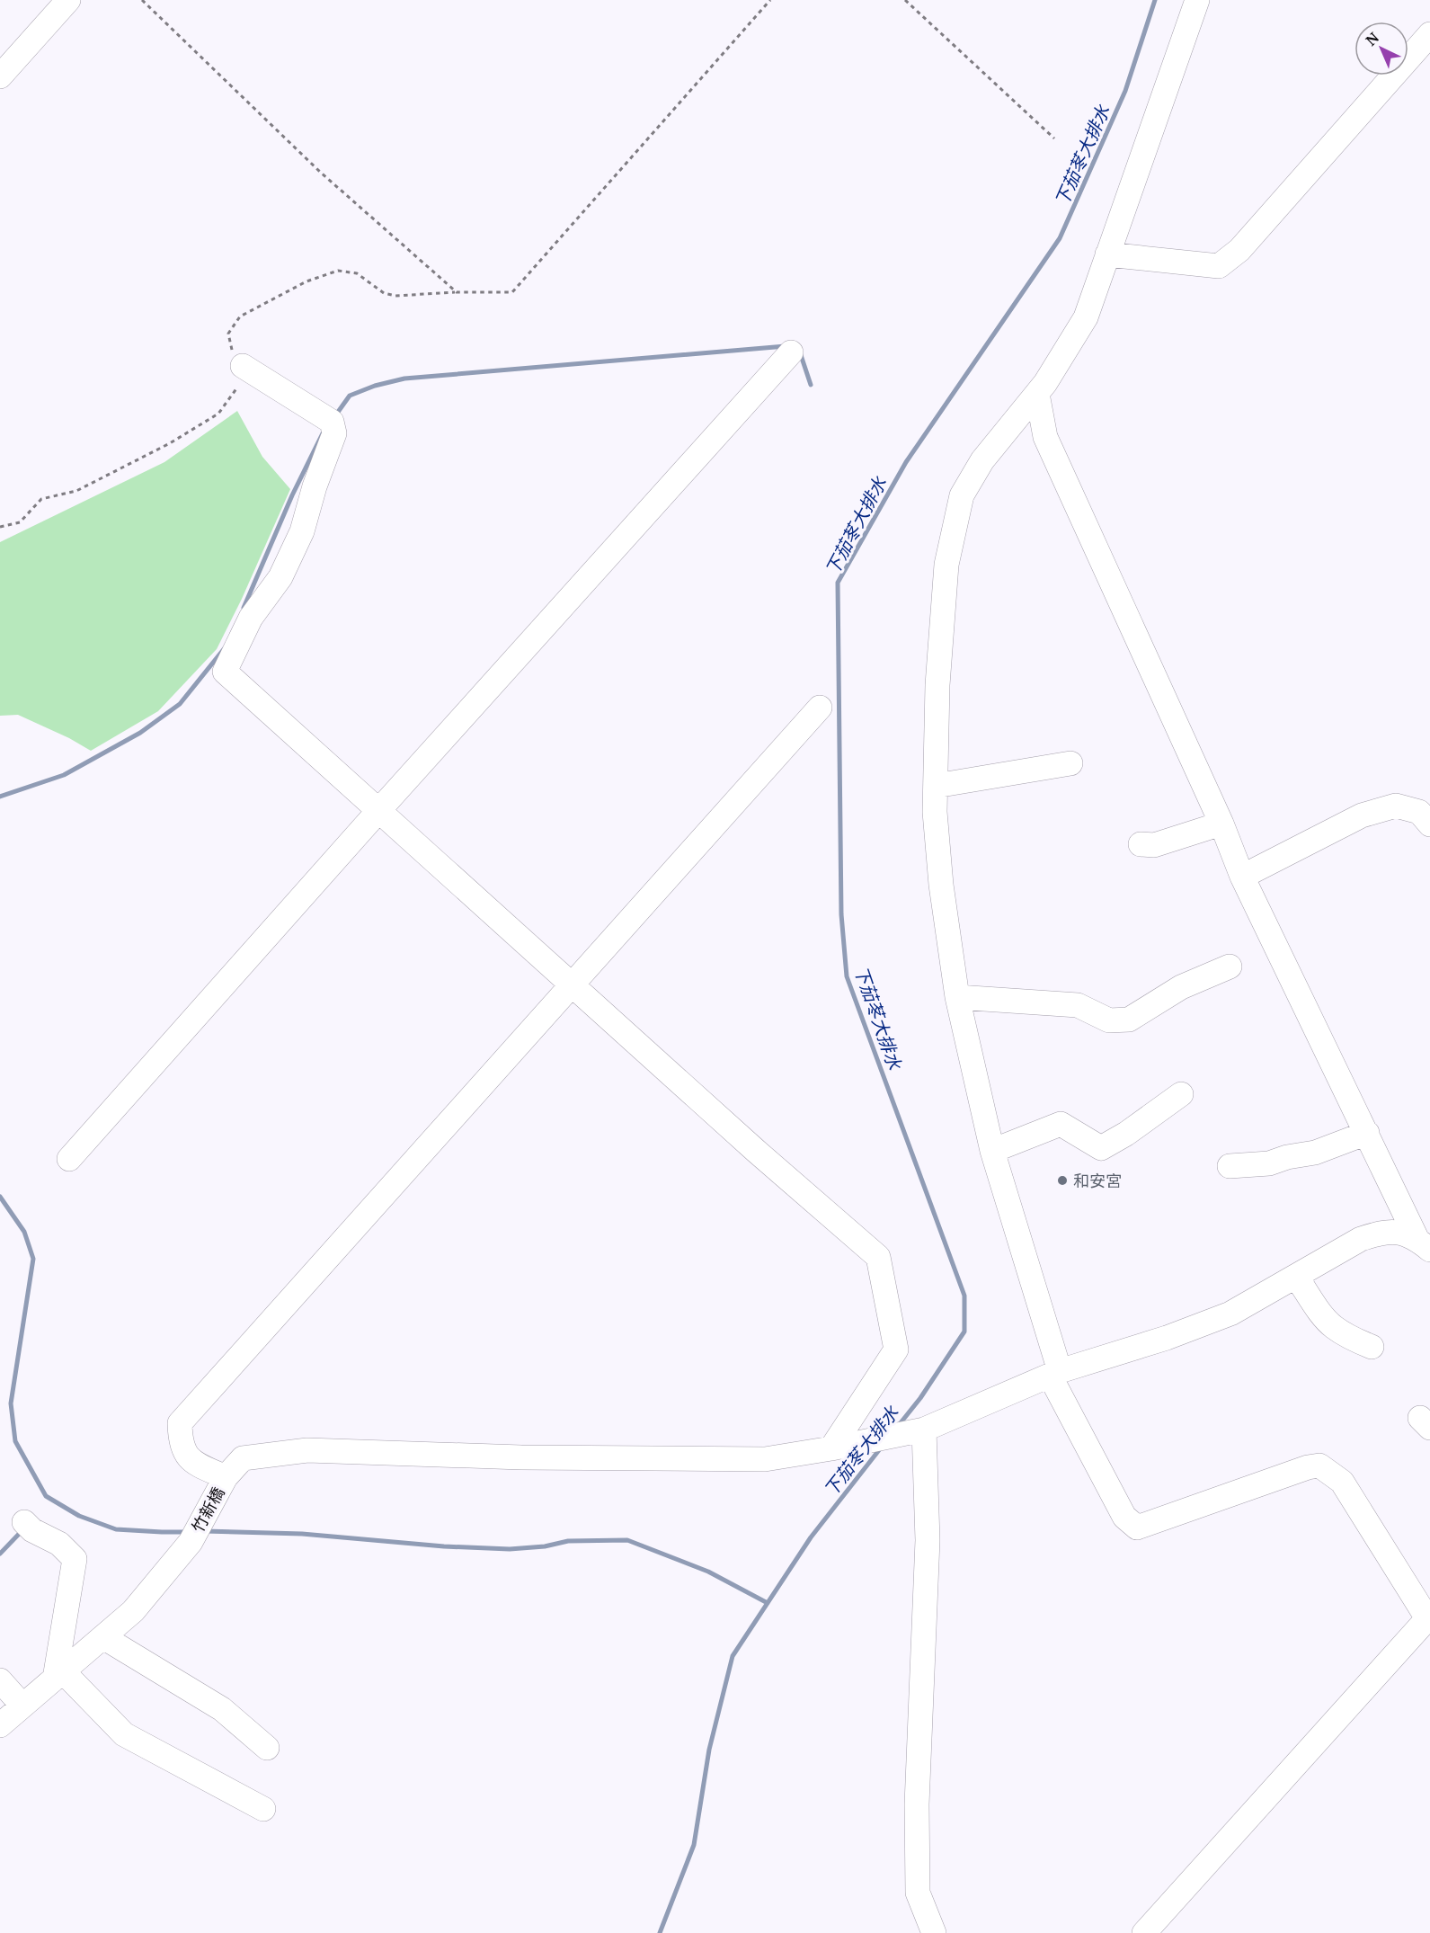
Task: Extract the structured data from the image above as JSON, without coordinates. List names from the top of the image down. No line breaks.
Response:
{"streets":{"street":["竹新橋"]},"water":["下茄苳大排水"],"places":["和安宮"],"north":"top left"}
